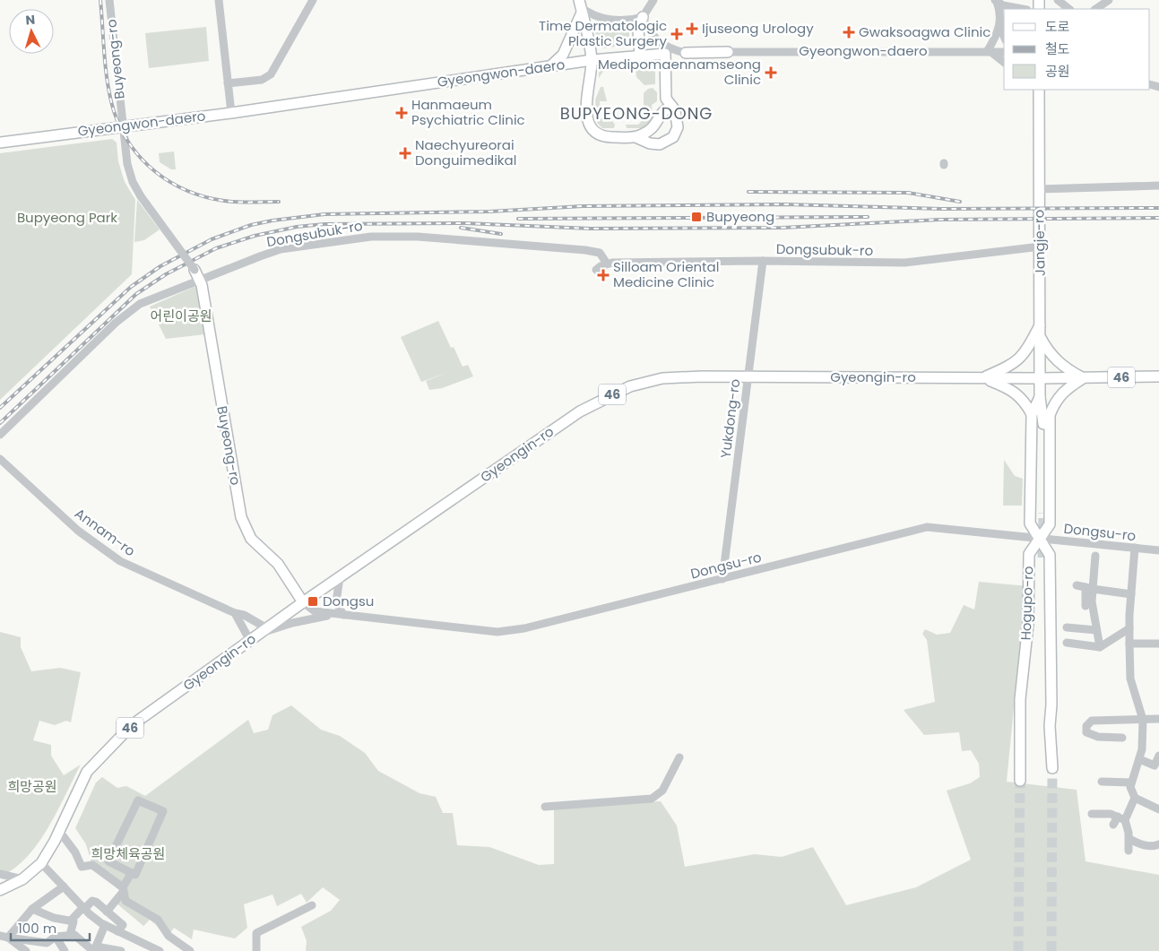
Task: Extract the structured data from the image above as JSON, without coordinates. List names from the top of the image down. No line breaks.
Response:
{"streets":{"main road":["Gyeongwon-daero","Buyeong-ro","Jangje-ro","Gyeongin-ro","46","Hogupo-ro"],"street":["Dongsubuk-ro","Yukdong-ro","Annam-ro","Dongsu-ro"]},"crossings":[["Gyeongwon-daero","Buyeong-ro"],["Buyeong-ro","Dongsubuk-ro"],["Buyeong-ro","Gyeongin-ro"],["Buyeong-ro","Dongsu-ro"],["Dongsubuk-ro","Jangje-ro"],["Dongsubuk-ro","Yukdong-ro"],["Jangje-ro","Gyeongin-ro"],["Gyeongin-ro","Yukdong-ro"],["Gyeongin-ro","Annam-ro"],["Gyeongin-ro","Dongsu-ro"],["Yukdong-ro","Dongsu-ro"],["Dongsu-ro","Hogupo-ro"]],"districts":["BUPYEONG-DONG"],"parks":["Bupyeong Park","어린이공원","희망공원","희망체육공원"],"places":{"health":["Ijuseong Urology","Gwaksoagwa Clinic","Time Dermatologic Plastic Surgery","Medipomaennamseong Clinic","Hanmaeum Psychiatric Clinic","Naechyureorai Donguimedikal","Silloam Oriental Medicine Clinic"],"transit":["Bupyeong","Dongsu"]},"legend":["도로","철도","공원"],"scale_bar":"100 m","north":"top"}
